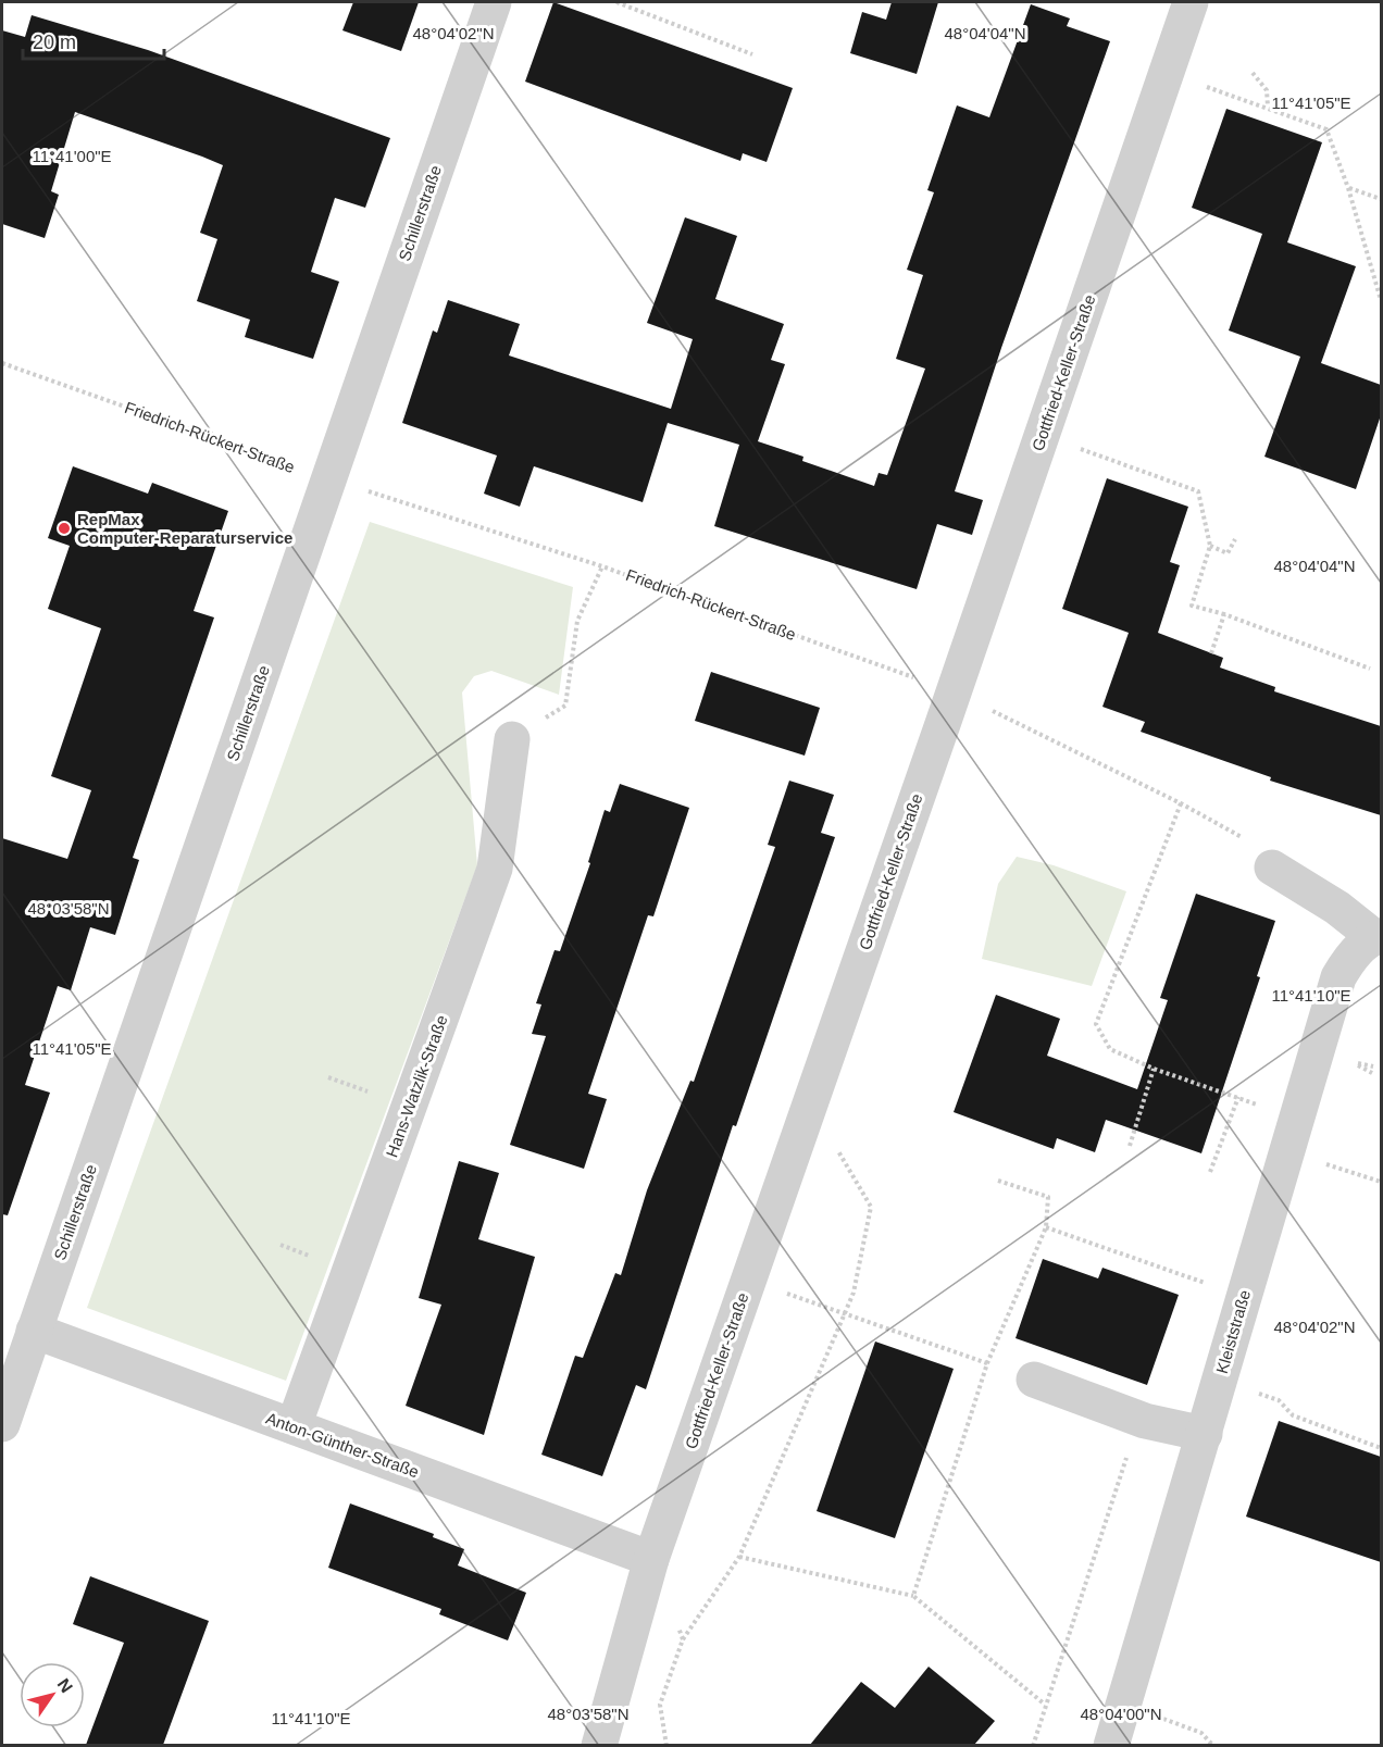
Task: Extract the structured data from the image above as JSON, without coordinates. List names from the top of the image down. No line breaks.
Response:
{"streets":{"street":["Schillerstraße","Gottfried-Keller-Straße","Hans-Watzlik-Straße","Kleiststraße","Anton-Günther-Straße"],"path":["Friedrich-Rückert-Straße"]},"crossings":[["Schillerstraße","Friedrich-Rückert-Straße"],["Schillerstraße","Anton-Günther-Straße"],["Gottfried-Keller-Straße","Friedrich-Rückert-Straße"],["Gottfried-Keller-Straße","Anton-Günther-Straße"],["Hans-Watzlik-Straße","Anton-Günther-Straße"]],"places":["RepMax Computer-Reparaturservice"],"scale_bar":"20 m","north":"top right","coordinates":["48°04'02\"N","48°04'04\"N","11°41'05\"E","11°41'00\"E","48°03'58\"N","11°41'10\"E","48°04'00\"N"]}
